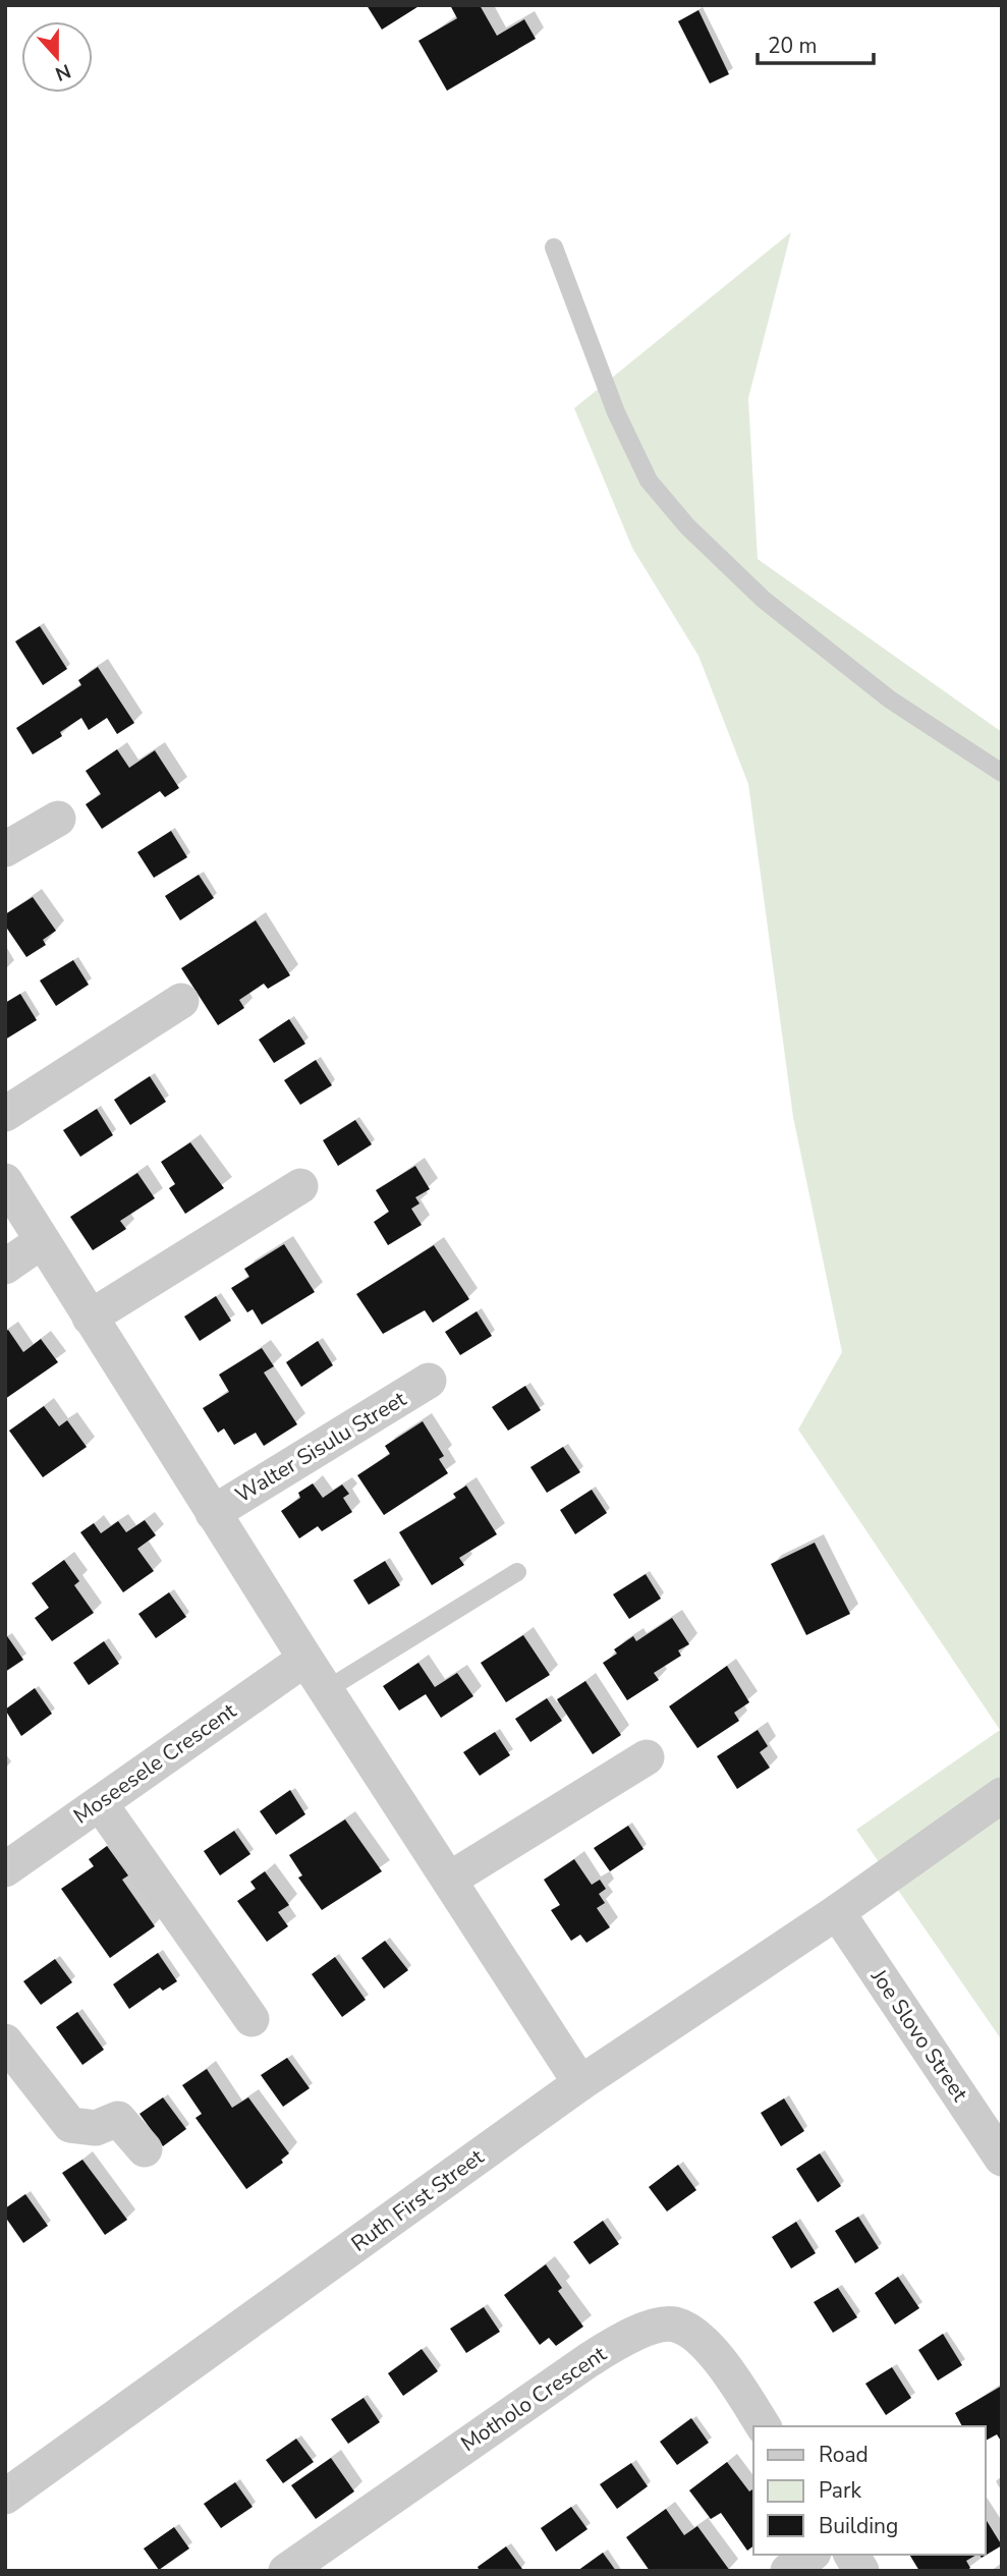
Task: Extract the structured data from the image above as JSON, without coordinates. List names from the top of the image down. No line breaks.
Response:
{"streets":{"street":["Walter Sisulu Street","Moseesele Crescent","Joe Slovo Street","Ruth First Street","Motholo Crescent"]},"crossings":[["Walter Sisulu Street","Moseesele Crescent"],["Walter Sisulu Street","Ruth First Street"],["Joe Slovo Street","Ruth First Street"]],"legend":["Road","Park","Building"],"scale_bar":"20 m","north":"bottom"}
